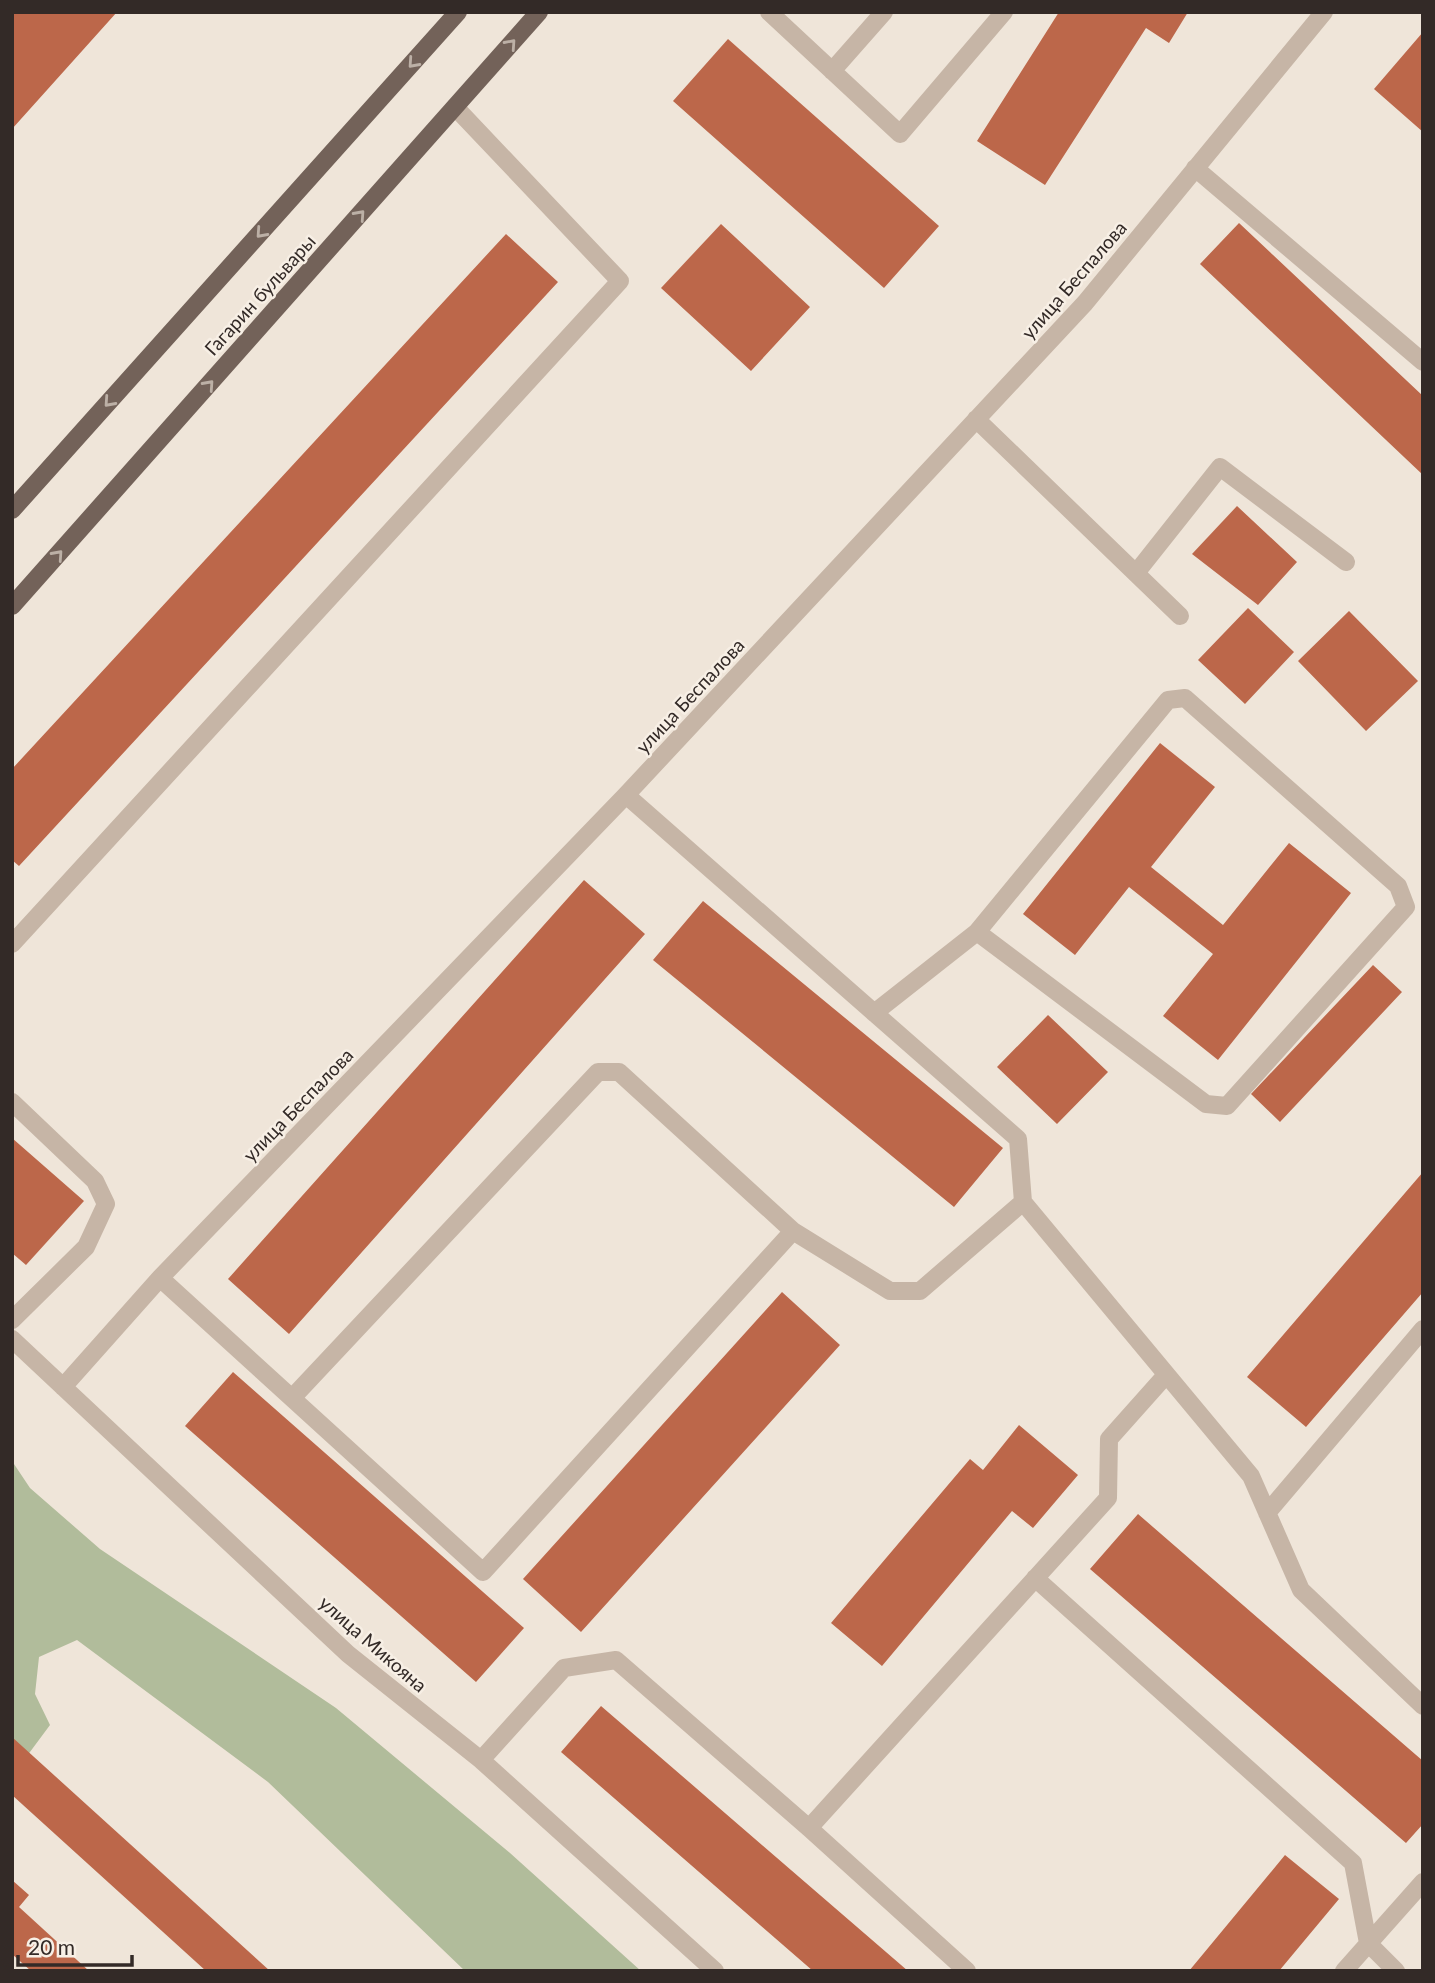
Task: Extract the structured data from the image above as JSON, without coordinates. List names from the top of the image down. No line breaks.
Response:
{"streets":{"main road":["Гагарин бульвары"],"street":["улица Беспалова","улица Микояна"]},"crossings":[["улица Беспалова","улица Микояна"]],"scale_bar":"20 m"}
